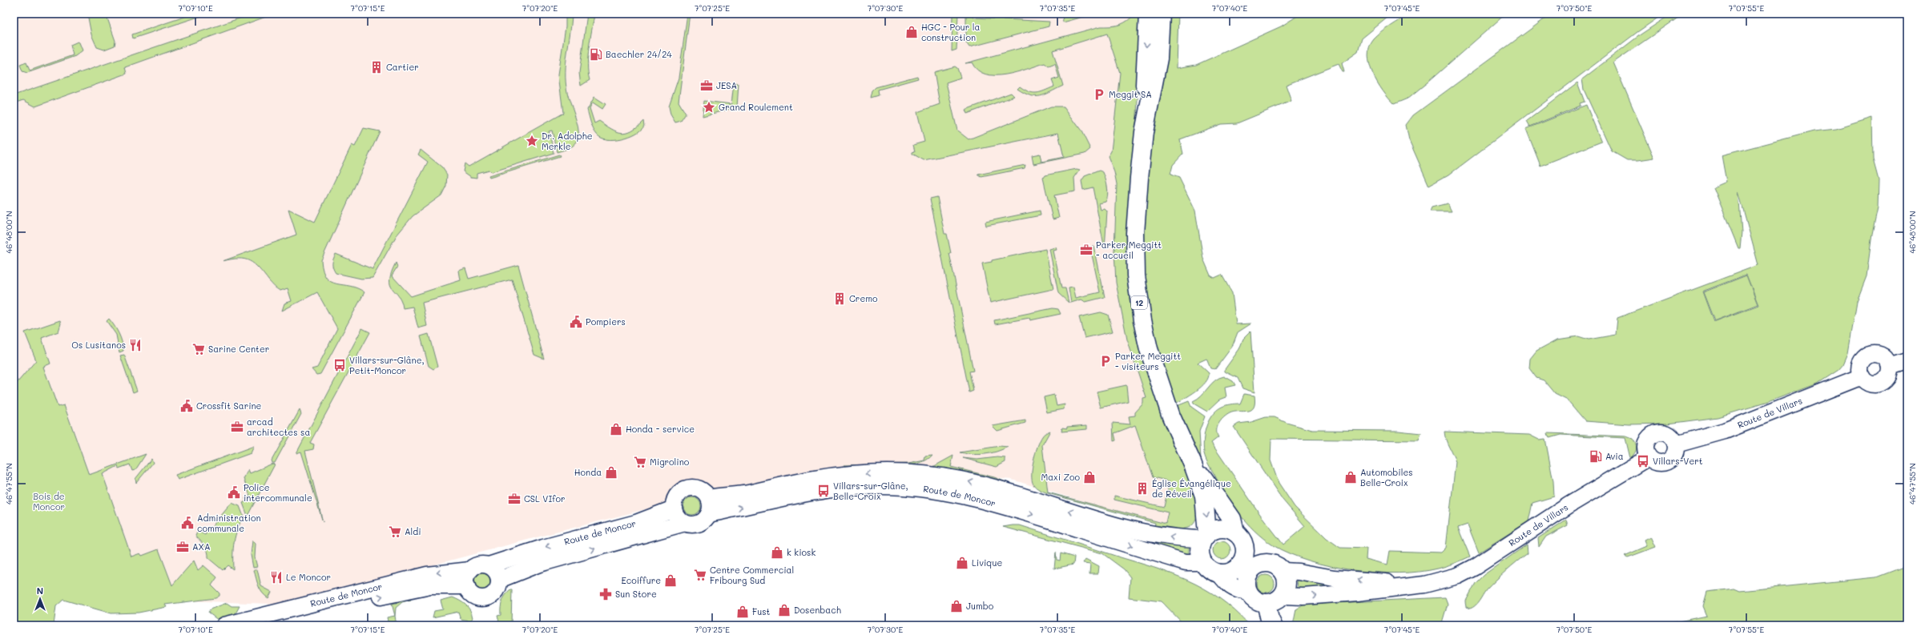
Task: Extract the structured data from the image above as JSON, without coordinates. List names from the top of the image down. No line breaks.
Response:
{"streets":{"main road":["12","Route de Villars","Route de Moncor"]},"crossings":[["12","Route de Moncor"]],"parks":["Bois de Moncor"],"places":{"shop":["HGC - Pour la construction","Honda - service","Honda","Maxi Zoo","Automobiles Belle-Croix","k kiosk","Livique","Ecoiffure","Jumbo","Dosenbach","Fust"],"fuel station":["Baechler 24/24","Avia"],"building":["Cartier","Cremo","Église Évangélique de Réveil"],"office":["JESA","Parker Meggitt - accueil","arcad architectes sa","CSL VIfor","AXA"],"parking":["Meggit SA","Parker Meggitt - visiteurs"],"place":["Grand Roulement","Dr. Adolphe Merkle"],"public building":["Pompiers","Crossfit Sarine","Police intercommunale","Administration communale"],"restaurant":["Os Lusitanos","Le Moncor"],"supermarket":["Sarine Center","Migrolino","Aldi","Centre Commercial Fribourg Sud"],"bus stop":["Villars-sur-Glâne, Petit-Moncor","Villars-Vert","Villars-sur-Glâne, Belle-Croix"],"pharmacy":["Sun Store"]},"north":"top","coordinates":["7°07'10\"E","7°07'15\"E","7°07'20\"E","7°07'25\"E","7°07'30\"E","7°07'35\"E","7°07'40\"E","7°07'45\"E","7°07'50\"E","7°07'55\"E","46°48'00\"N","46°47'55\"N"]}
